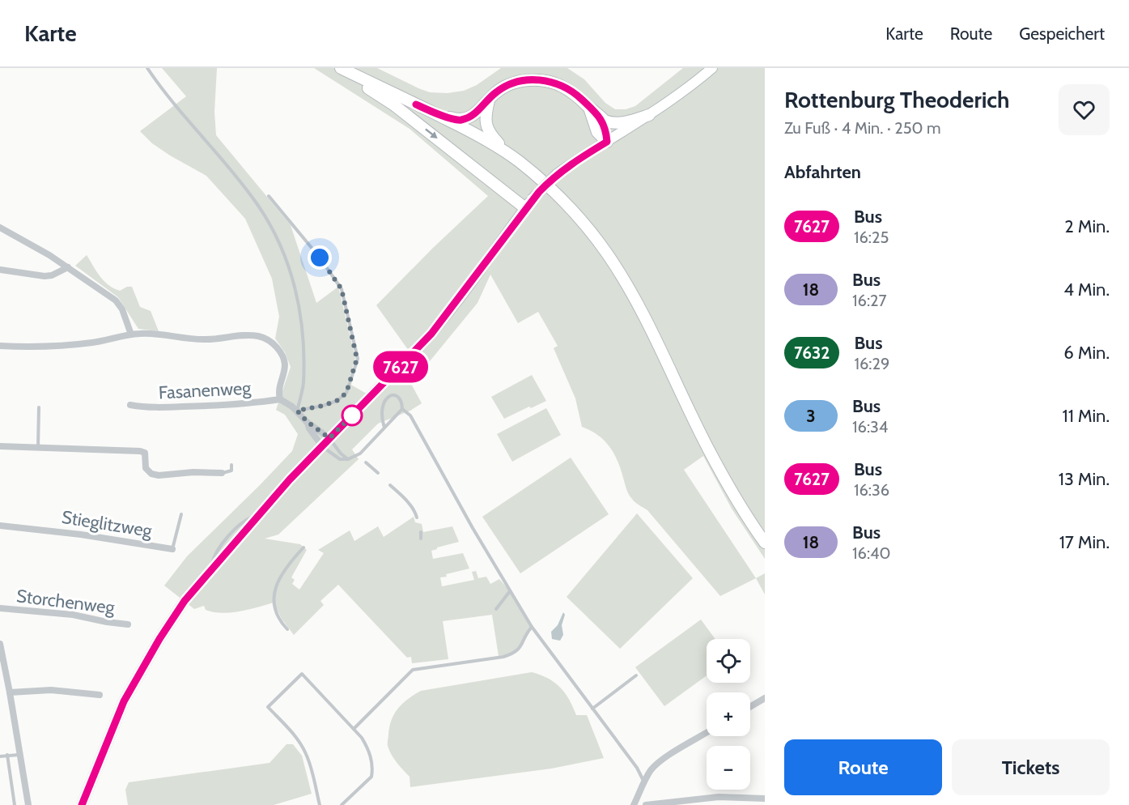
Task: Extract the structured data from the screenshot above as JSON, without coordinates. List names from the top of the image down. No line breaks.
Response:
{"streets":{"street":["Fasanenweg","Stieglitzweg","Storchenweg"]},"lines":["bus line 7627"],"page":{"header":"Karte","nav":["Karte","Route","Gespeichert"],"on_map":"7627","heading":[["Rottenburg Theoderich","Zu Fuß · 4 Min. · 250 m"],"Abfahrten"],"list":[{"mark":"7627","name":"Bus","note":"16:25","value":"2 Min."},{"mark":"18","name":"Bus","note":"16:27","value":"4 Min."},{"mark":"7632","name":"Bus","note":"16:29","value":"6 Min."},{"mark":"3","name":"Bus","note":"16:34","value":"11 Min."},{"mark":"7627","name":"Bus","note":"16:36","value":"13 Min."},{"mark":"18","name":"Bus","note":"16:40","value":"17 Min."}],"map_buttons":["+","−"],"buttons":["Route","Tickets"]}}
